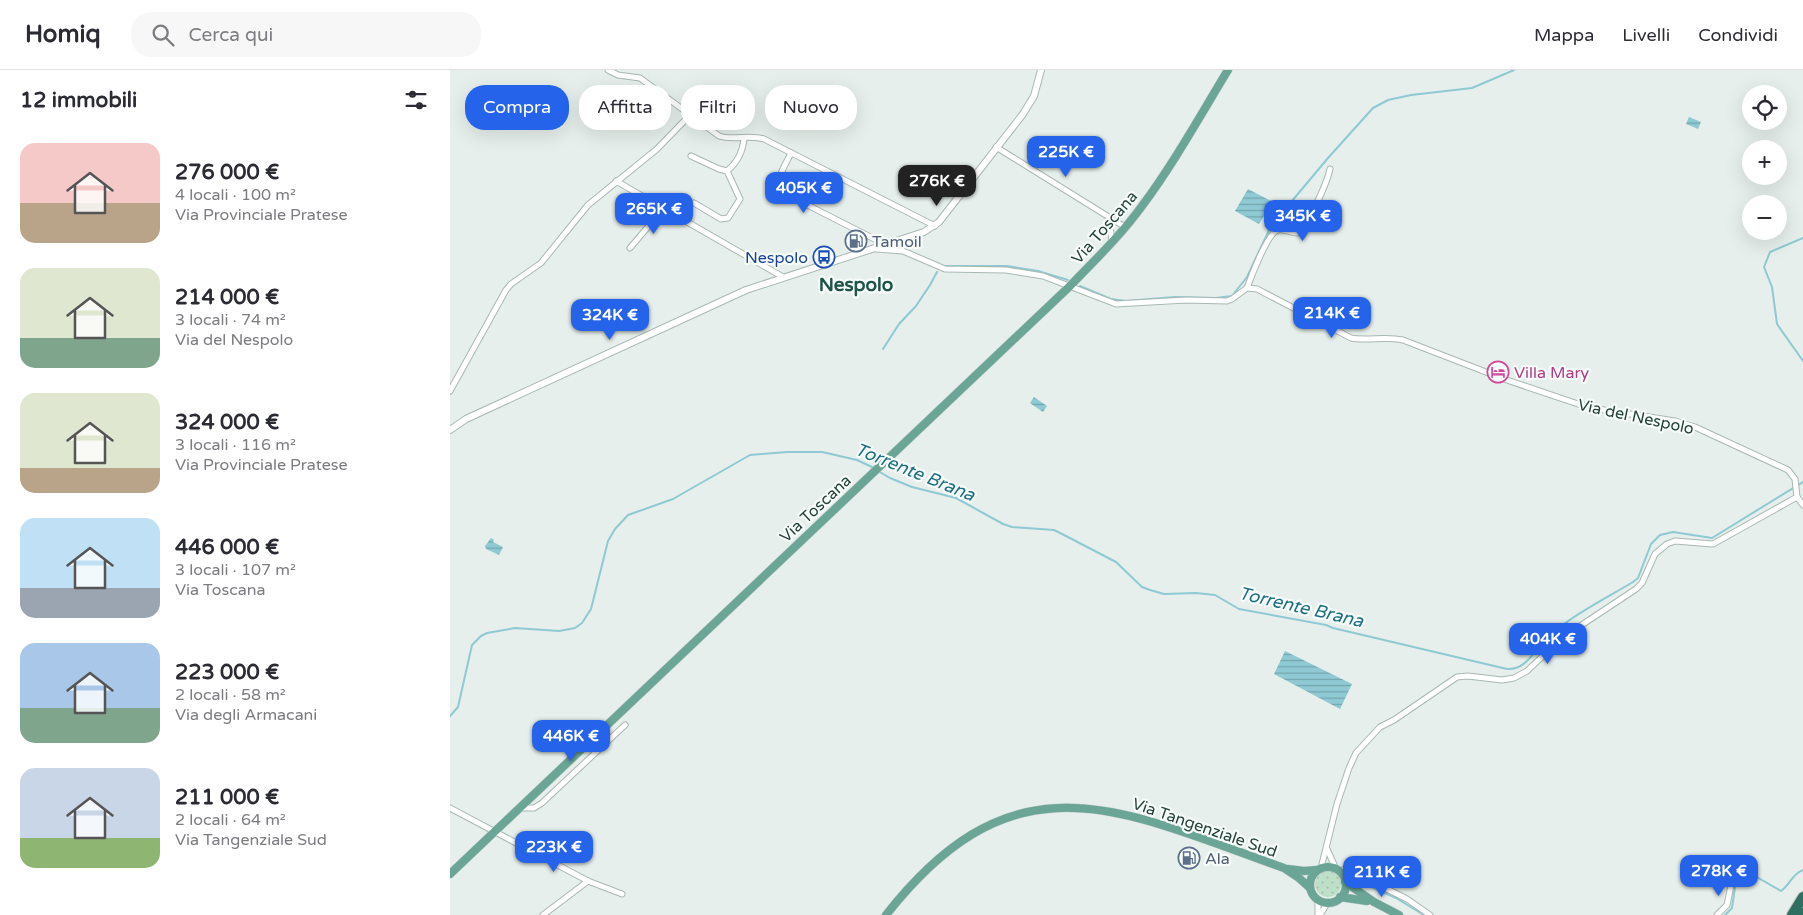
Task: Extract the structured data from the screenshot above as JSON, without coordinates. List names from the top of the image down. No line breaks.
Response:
{"streets":{"main road":["Via Toscana","Via Tangenziale Sud"],"street":["Via del Nespolo"]},"districts":["Nespolo"],"water":["Torrente Brana"],"places":{"fuel station":["Tamoil","Ala"],"bus stop":["Nespolo"],"hotel":["Villa Mary"]},"page":{"header":"Homiq","search":"Cerca qui","nav":["Mappa","Livelli","Condividi"],"heading":"12 immobili","map_buttons":["+","−"],"chip":["Compra","Affitta","Filtri","Nuovo"],"list":[{"name":"276 000 €","note":"4 locali · 100 m² · Via Provinciale Pratese"},{"name":"214 000 €","note":"3 locali · 74 m² · Via del Nespolo"},{"name":"324 000 €","note":"3 locali · 116 m² · Via Provinciale Pratese"},{"name":"446 000 €","note":"3 locali · 107 m² · Via Toscana"},{"name":"223 000 €","note":"2 locali · 58 m² · Via degli Armacani"},{"name":"211 000 €","note":"2 locali · 64 m² · Via Tangenziale Sud"}],"price":["225K €","276K €","405K €","265K €","345K €","214K €","324K €","404K €","446K €","223K €","278K €","211K €"]}}
